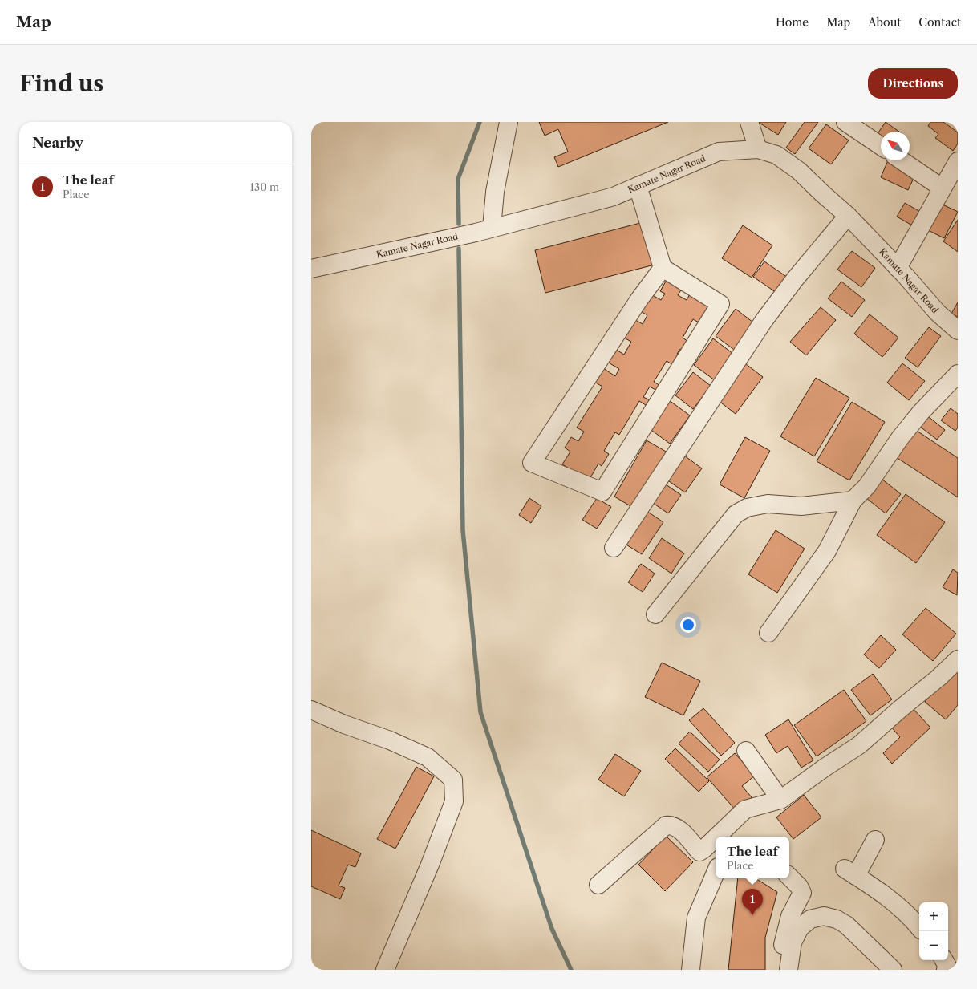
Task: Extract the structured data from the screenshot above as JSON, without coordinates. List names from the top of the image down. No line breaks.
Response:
{"streets":{"street":["Kamate Nagar Road"]},"north":"top left","page":{"header":"Map","nav":["Home","Map","About","Contact"],"buttons":"Directions","title":"Find us","heading":"Nearby","list":[{"mark":"1","name":"The leaf","note":"Place","value":"130 m"}],"popup":["The leaf","Place"],"pins":"1","map_buttons":["+","−"]}}
